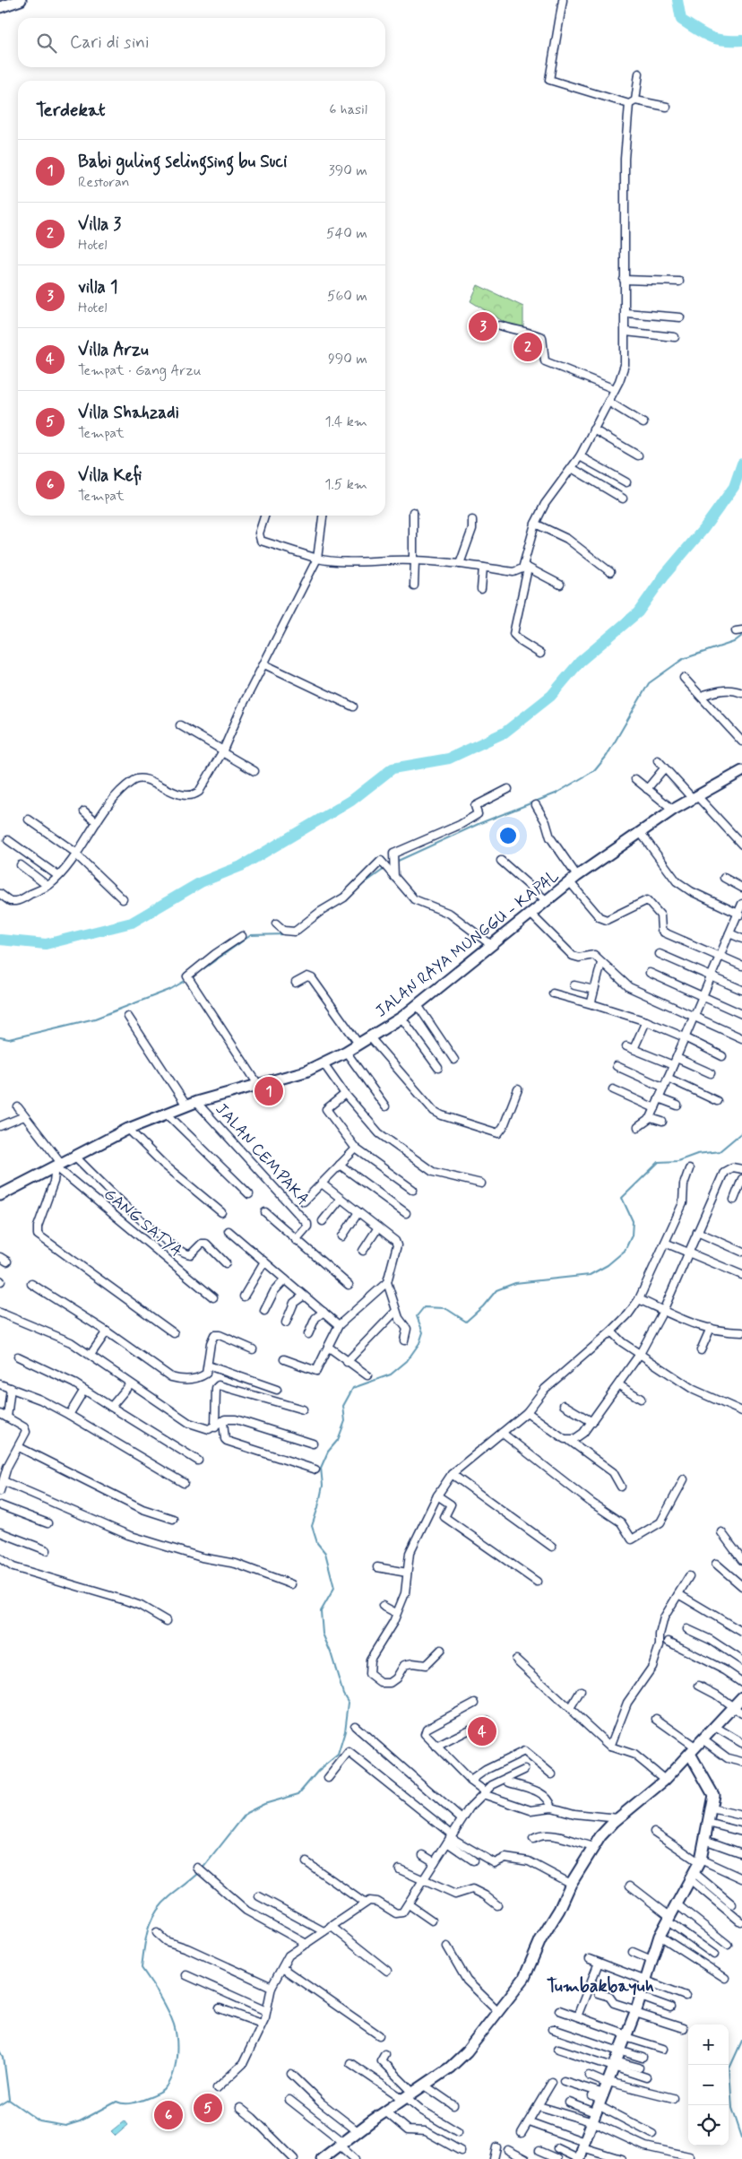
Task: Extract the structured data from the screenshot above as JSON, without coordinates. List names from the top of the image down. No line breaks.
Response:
{"streets":{"street":["JALAN RAYA MUNGGU - KAPAL","JALAN CEMPAKA","GANG SATYA"]},"crossings":[["JALAN RAYA MUNGGU - KAPAL","JALAN CEMPAKA"],["JALAN RAYA MUNGGU - KAPAL","GANG SATYA"]],"districts":["Tumbakbayuh"],"page":{"search":"Cari di sini","heading":["Terdekat","6 hasil"],"list":[{"mark":"1","name":"Babi guling selingsing bu Suci","note":"Restoran","value":"390 m"},{"mark":"2","name":"Villa 3","note":"Hotel","value":"540 m"},{"mark":"3","name":"villa 1","note":"Hotel","value":"560 m"},{"mark":"4","name":"Villa Arzu","note":"Tempat · Gang Arzu","value":"990 m"},{"mark":"5","name":"Villa Shahzadi","note":"Tempat","value":"1.4 km"},{"mark":"6","name":"Villa Kefi","note":"Tempat","value":"1.5 km"}],"pins":["3","2","1","4","5","6"],"map_buttons":["+","−"]}}
